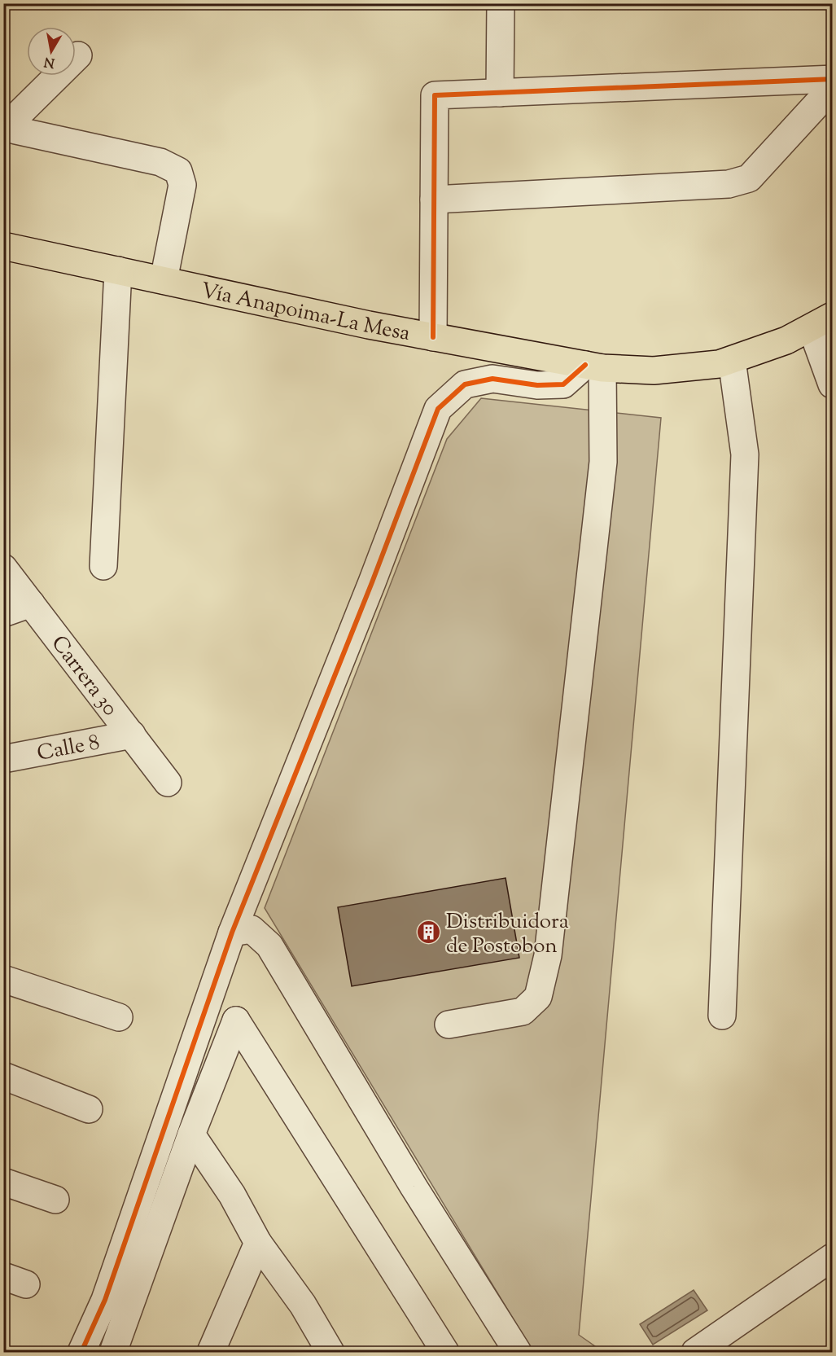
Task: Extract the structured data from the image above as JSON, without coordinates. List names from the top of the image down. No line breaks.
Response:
{"streets":{"main road":["Vía Anapoima-La Mesa"],"street":["Carrera 30","Calle 8"]},"crossings":[["Carrera 30","Calle 8"]],"places":{"building":["Distribuidora de Postobon"]},"north":"bottom"}
